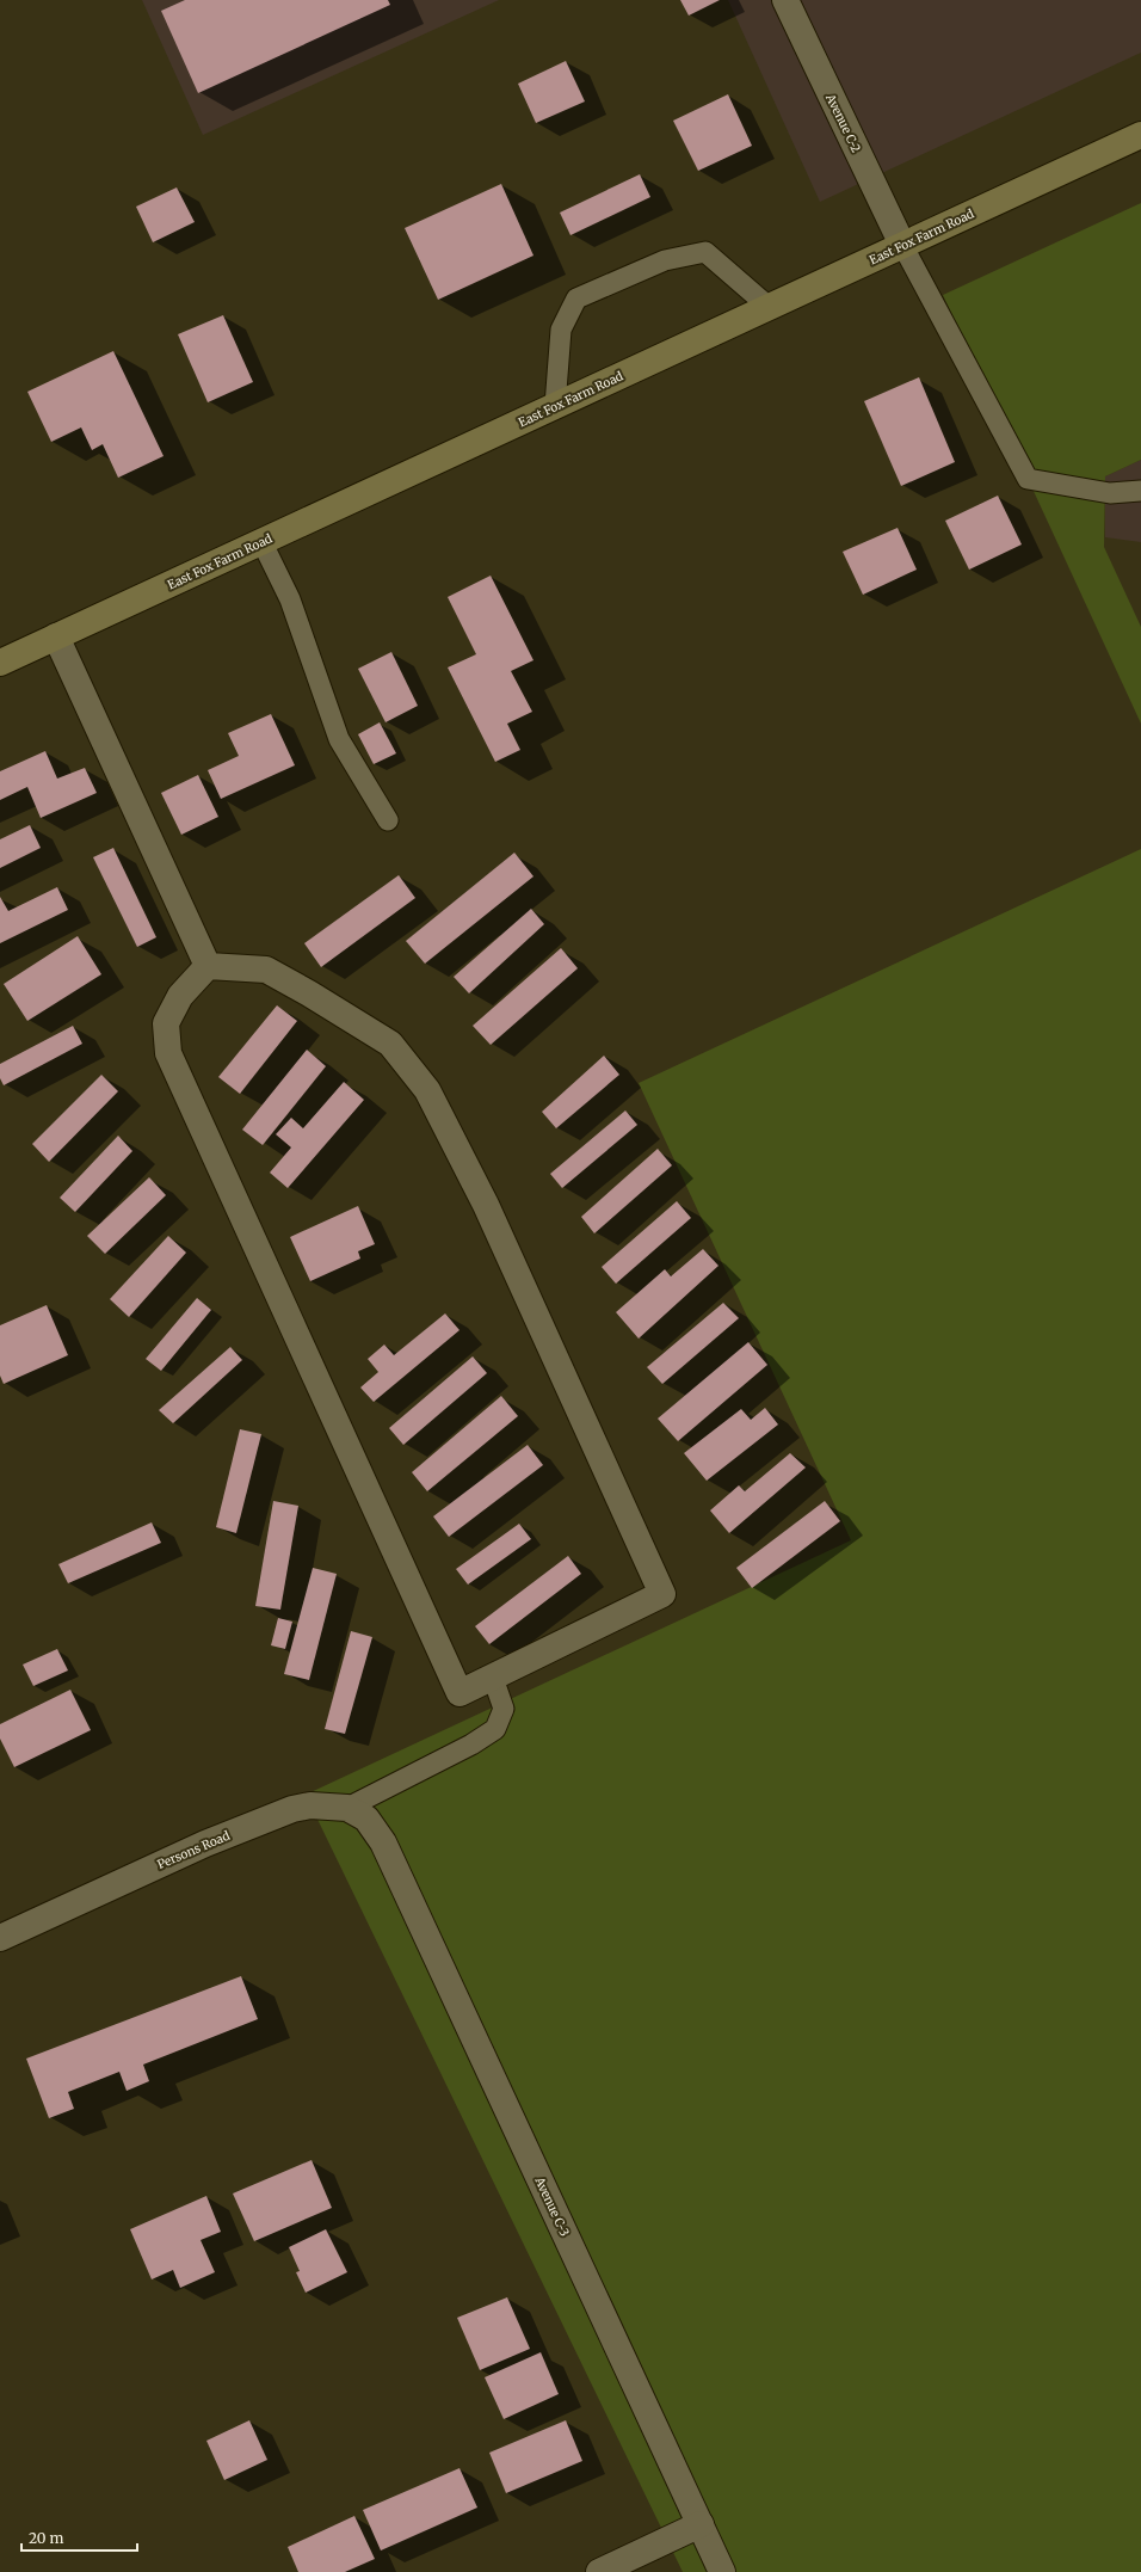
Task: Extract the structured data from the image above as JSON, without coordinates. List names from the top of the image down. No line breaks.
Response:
{"streets":{"main road":["East Fox Farm Road"],"street":["Avenue C-2","Persons Road","Avenue C-3"]},"crossings":[["Avenue C-2","East Fox Farm Road"],["Persons Road","Avenue C-3"]],"scale_bar":"20 m"}
